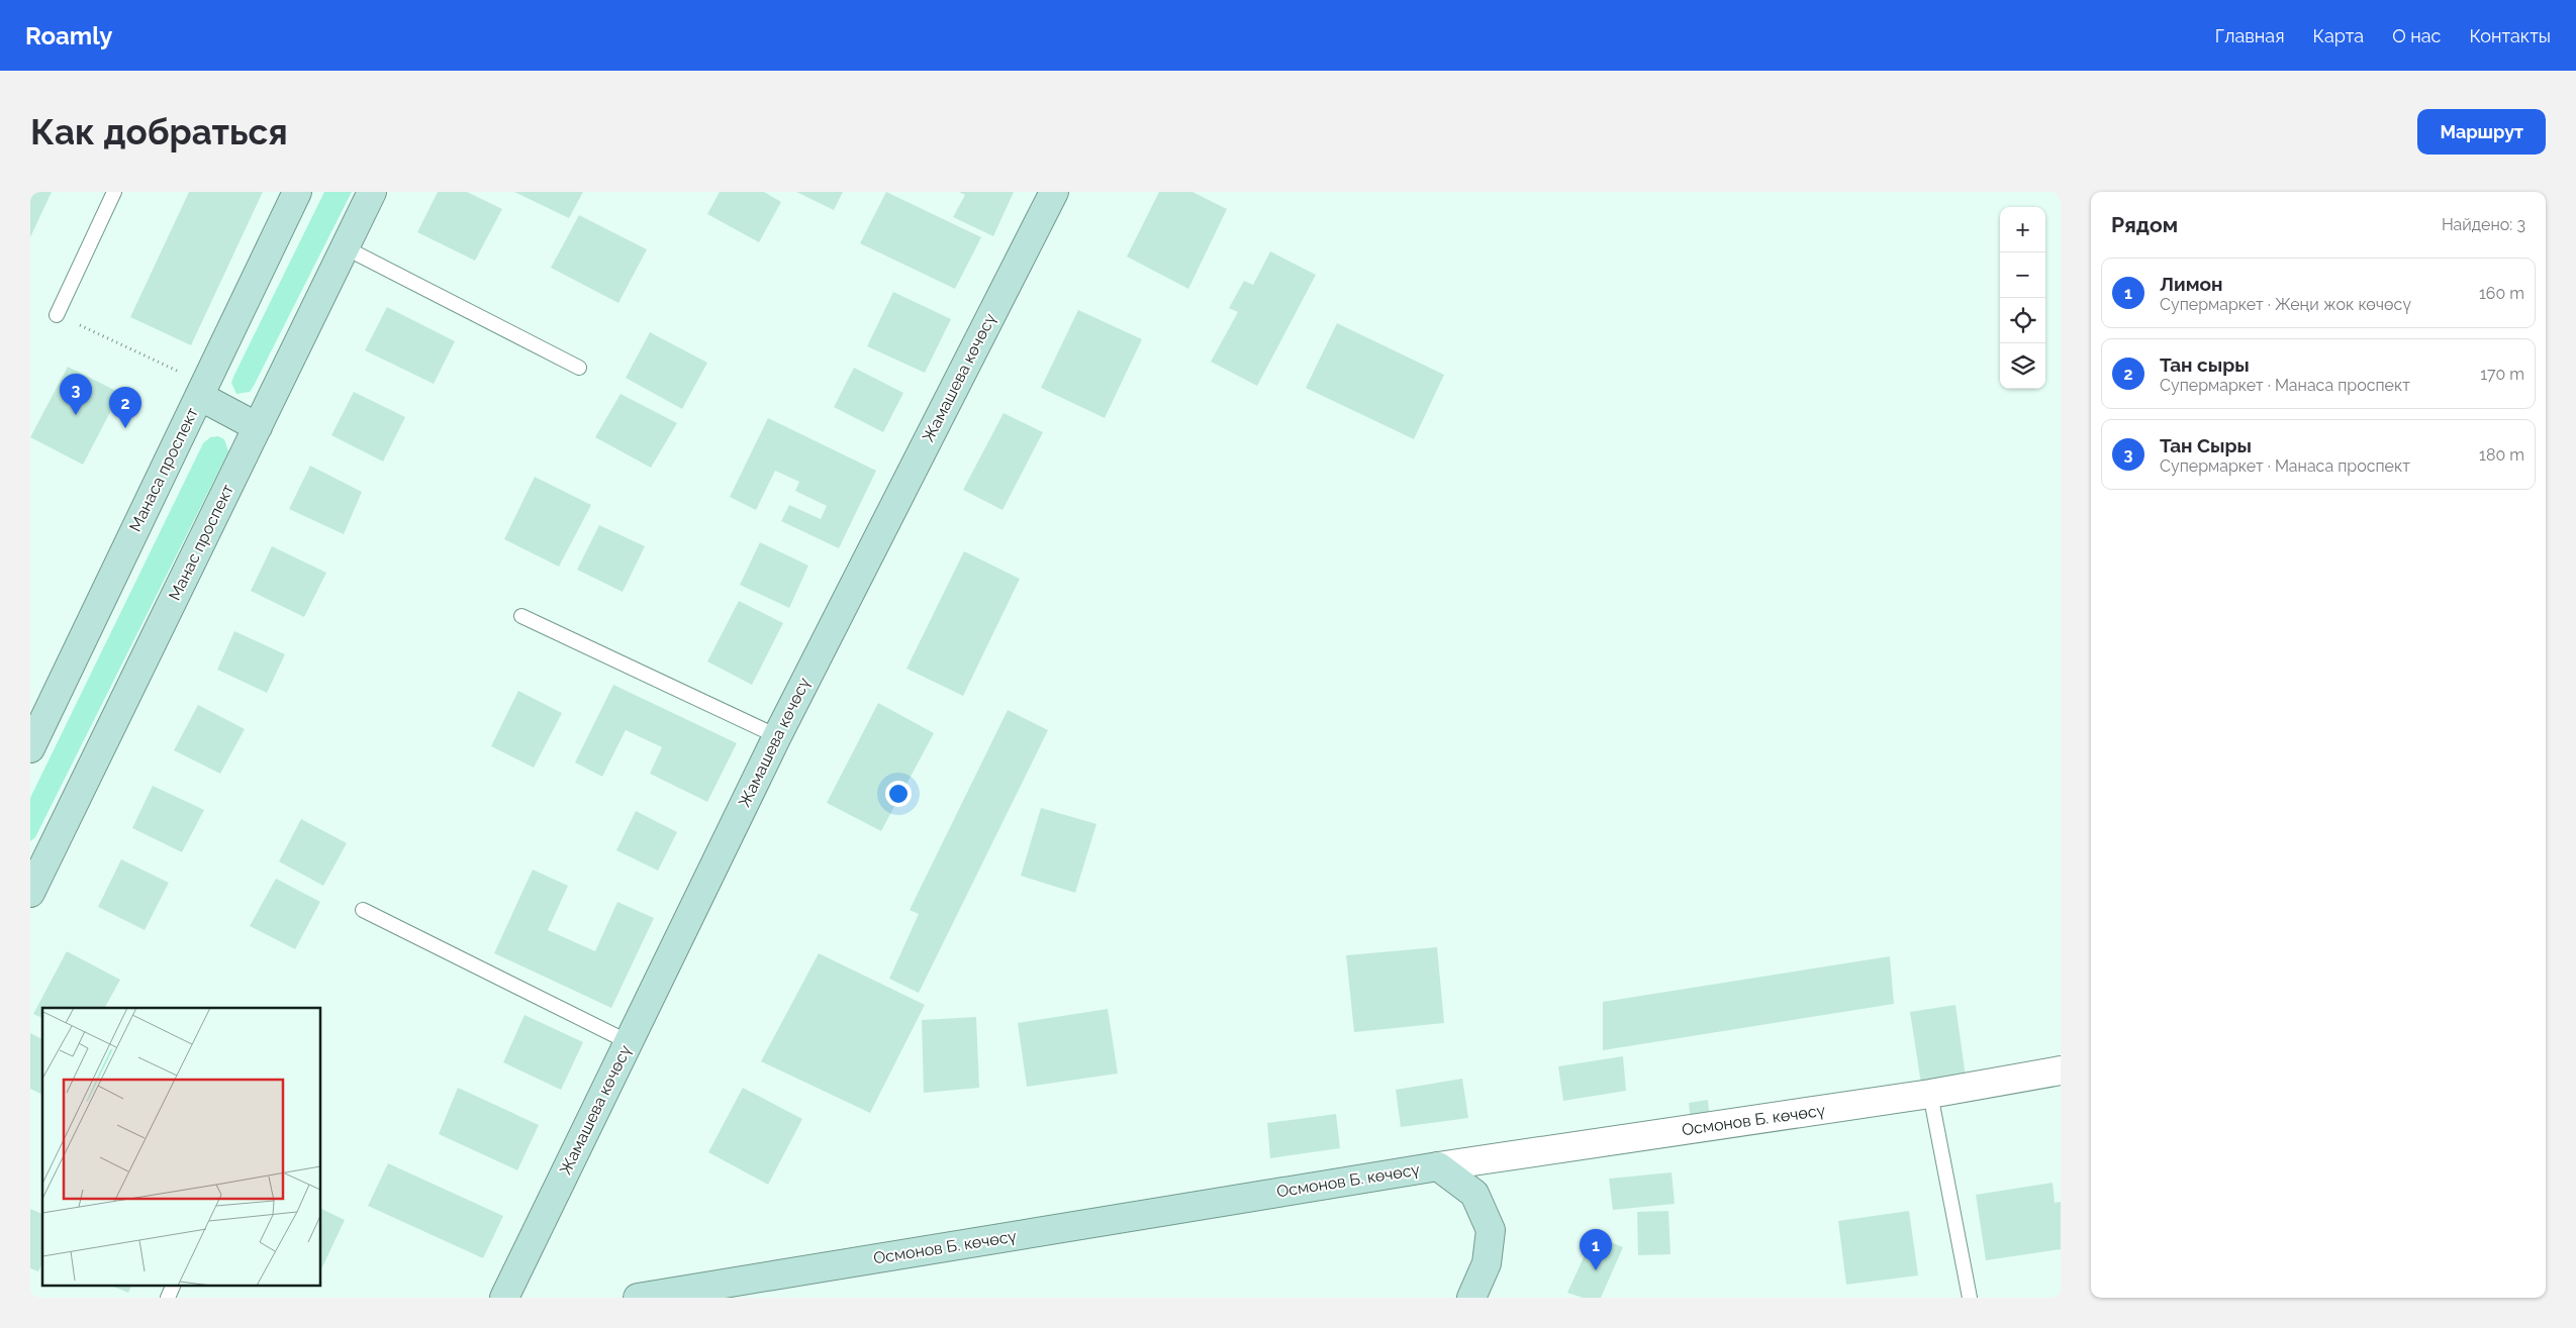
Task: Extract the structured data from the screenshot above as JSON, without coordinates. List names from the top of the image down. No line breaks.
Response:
{"streets":{"main road":["Жамашева көчөсү","Манаса проспект","Манас проспект","Осмонов Б. көчөсү"]},"page":{"header":"Roamly","nav":["Главная","Карта","О нас","Контакты"],"buttons":"Маршрут","title":"Как добраться","heading":["Рядом","Найдено: 3"],"map_buttons":["+","−"],"list":[{"mark":"1","name":"Лимон","note":"Супермаркет · Жеңи жок көчөсү","value":"160 m"},{"mark":"2","name":"Тан сыры","note":"Супермаркет · Манаса проспект","value":"170 m"},{"mark":"3","name":"Тан Сыры","note":"Супермаркет · Манаса проспект","value":"180 m"}],"pins":["3","2","1"]}}
